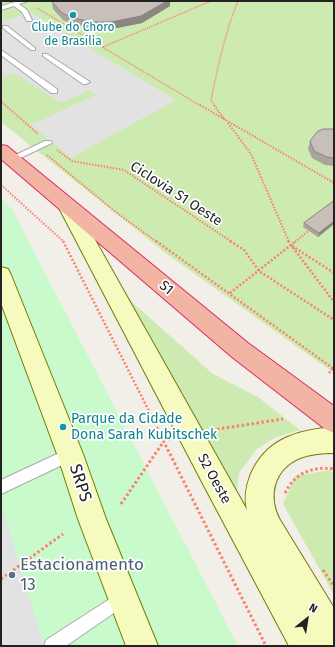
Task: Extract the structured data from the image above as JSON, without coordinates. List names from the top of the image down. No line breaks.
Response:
{"streets":{"highway":["S1"],"main road":["S2 Oeste","SRPS"],"path":["Ciclovia S1 Oeste"]},"crossings":[["S1","S2 Oeste"]],"places":["Clube do Choro de Brasília","Parque da Cidade Dona Sarah Kubitschek","Estacionamento 13"],"north":"top right"}
